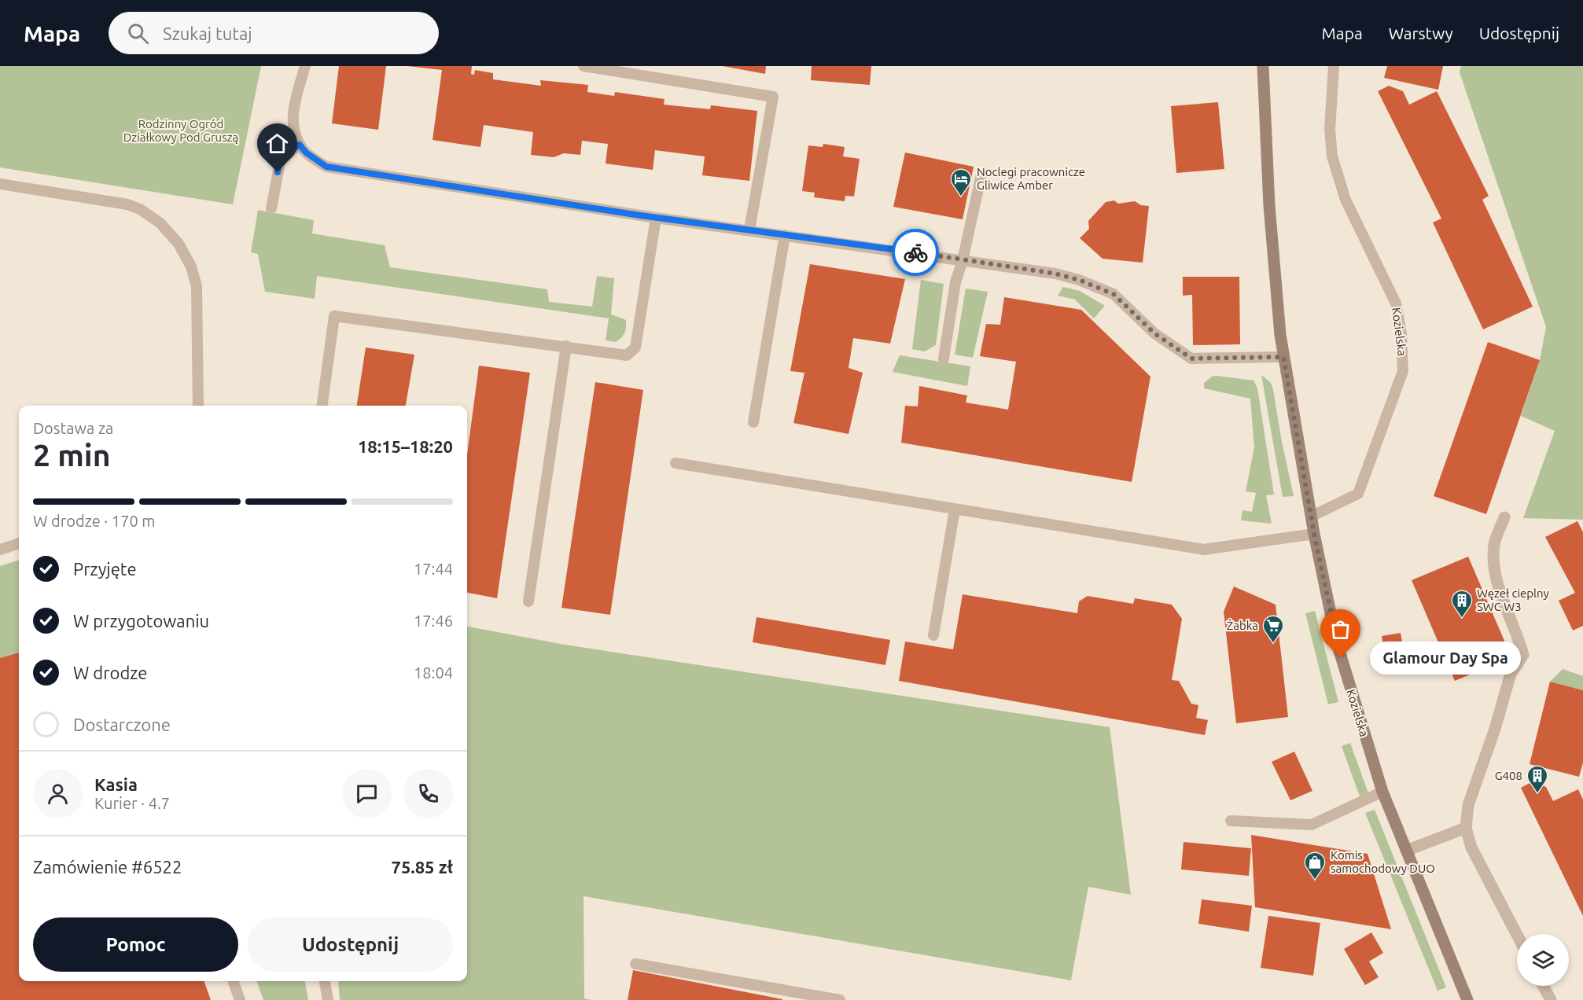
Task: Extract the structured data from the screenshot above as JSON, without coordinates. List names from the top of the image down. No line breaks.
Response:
{"streets":{"street":["Kozielska"]},"parks":["Rodzinny Ogród Działkowy Pod Gruszą"],"places":{"hotel":["Noclegi pracownicze Gliwice Amber"],"building":["Węzeł cieplny SWC W3","G408"],"supermarket":["Żabka"],"other":["Glamour Day Spa"],"shop":["Komis samochodowy DUO"]},"page":{"header":"Mapa","search":"Szukaj tutaj","nav":["Mapa","Warstwy","Udostępnij"],"heading":["2 min","Dostawa za","18:15–18:20"],"panel":["Kasia","Kurier · 4.7","Zamówienie #6522","75.85 zł"],"bar":"W drodze · 170 m","list":[["Przyjęte","17:44"],["W przygotowaniu","17:46"],["W drodze","18:04"],"Dostarczone"],"bubble":"Glamour Day Spa","buttons":["Pomoc","Udostępnij"]}}
